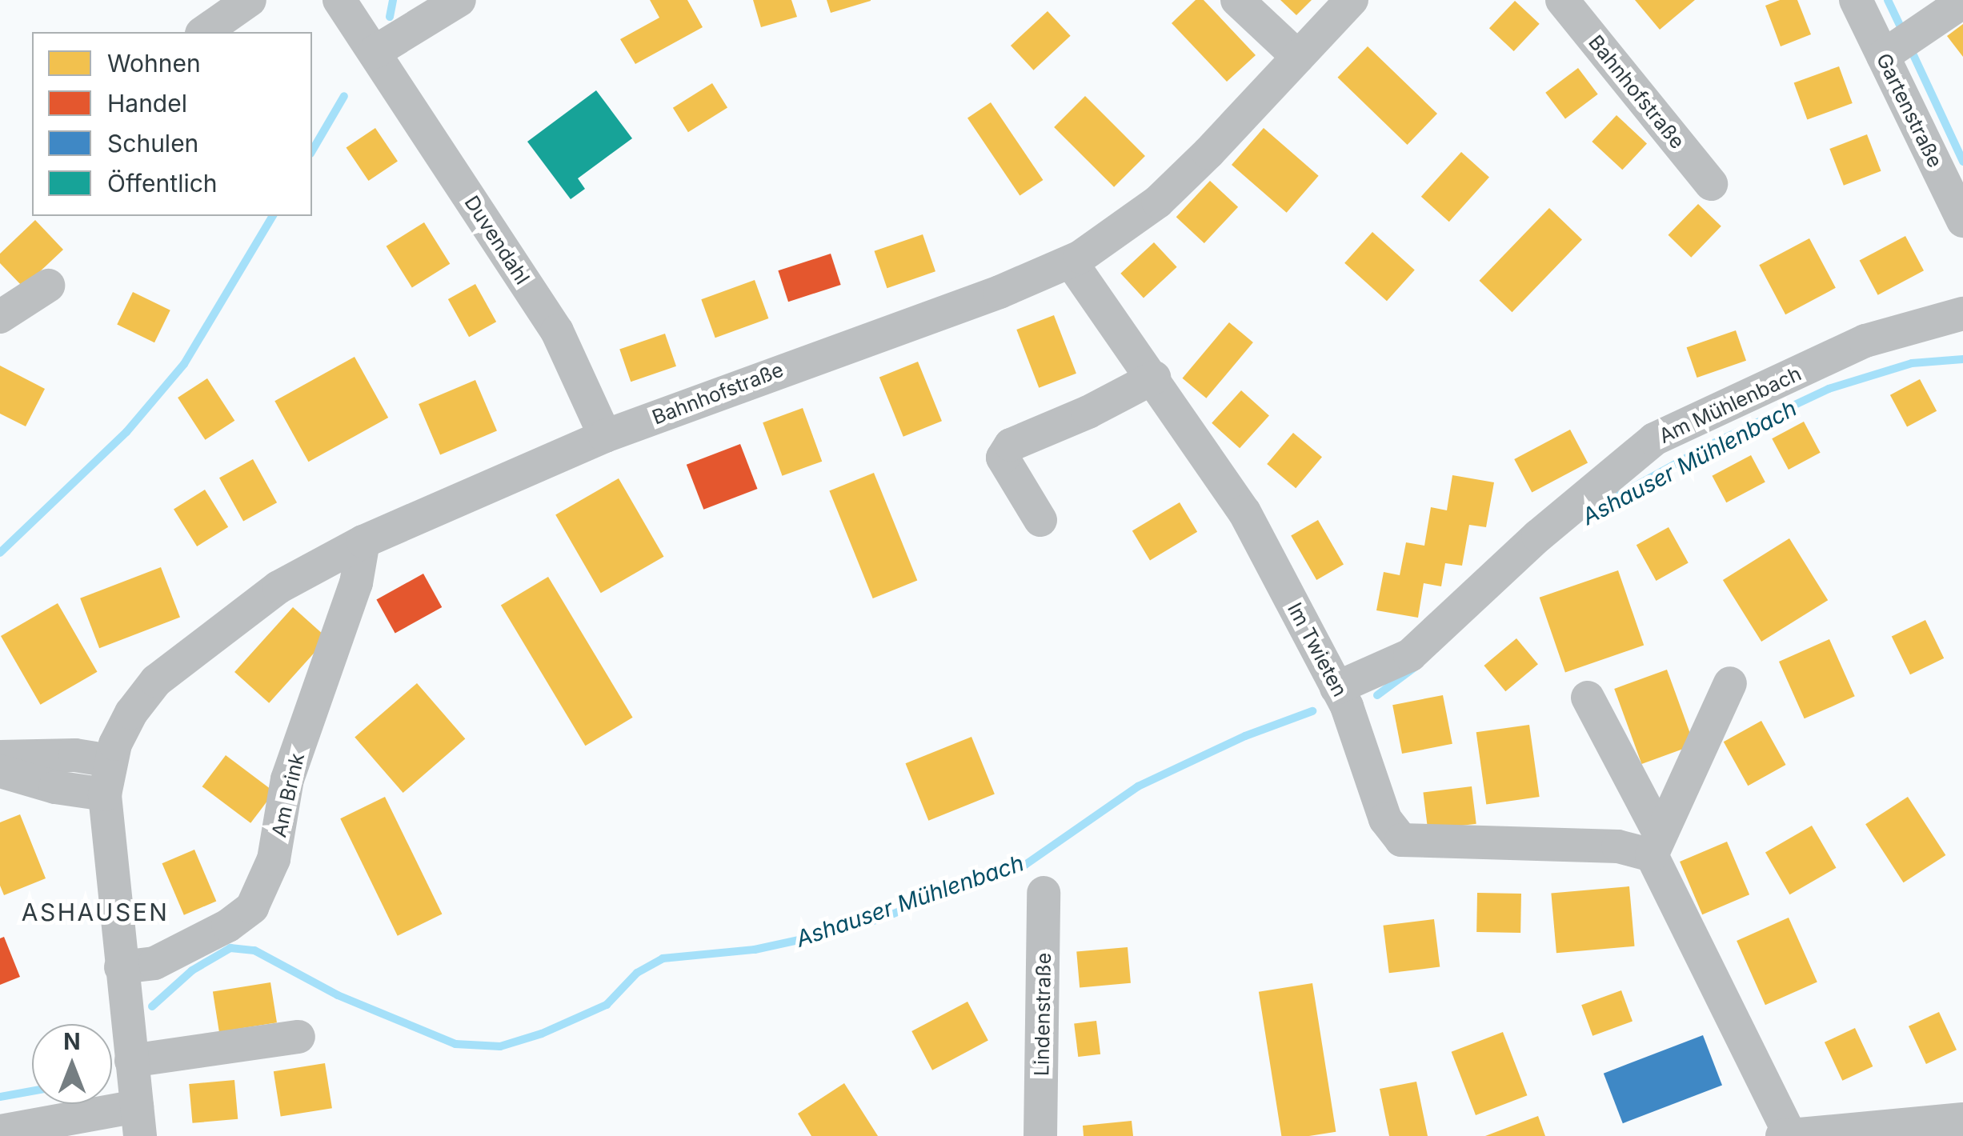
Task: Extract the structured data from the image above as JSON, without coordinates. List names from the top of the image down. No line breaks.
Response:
{"streets":{"street":["Bahnhofstraße","Gartenstraße","Duvendahl","Am Mühlenbach","Im Twieten","Am Brink","Lindenstraße"]},"crossings":[["Bahnhofstraße","Duvendahl"],["Bahnhofstraße","Im Twieten"],["Bahnhofstraße","Am Brink"],["Am Mühlenbach","Im Twieten"]],"districts":["ASHAUSEN"],"water":["Ashauser Mühlenbach"],"legend":["Wohnen","Handel","Schulen","Öffentlich"],"north":"top"}
